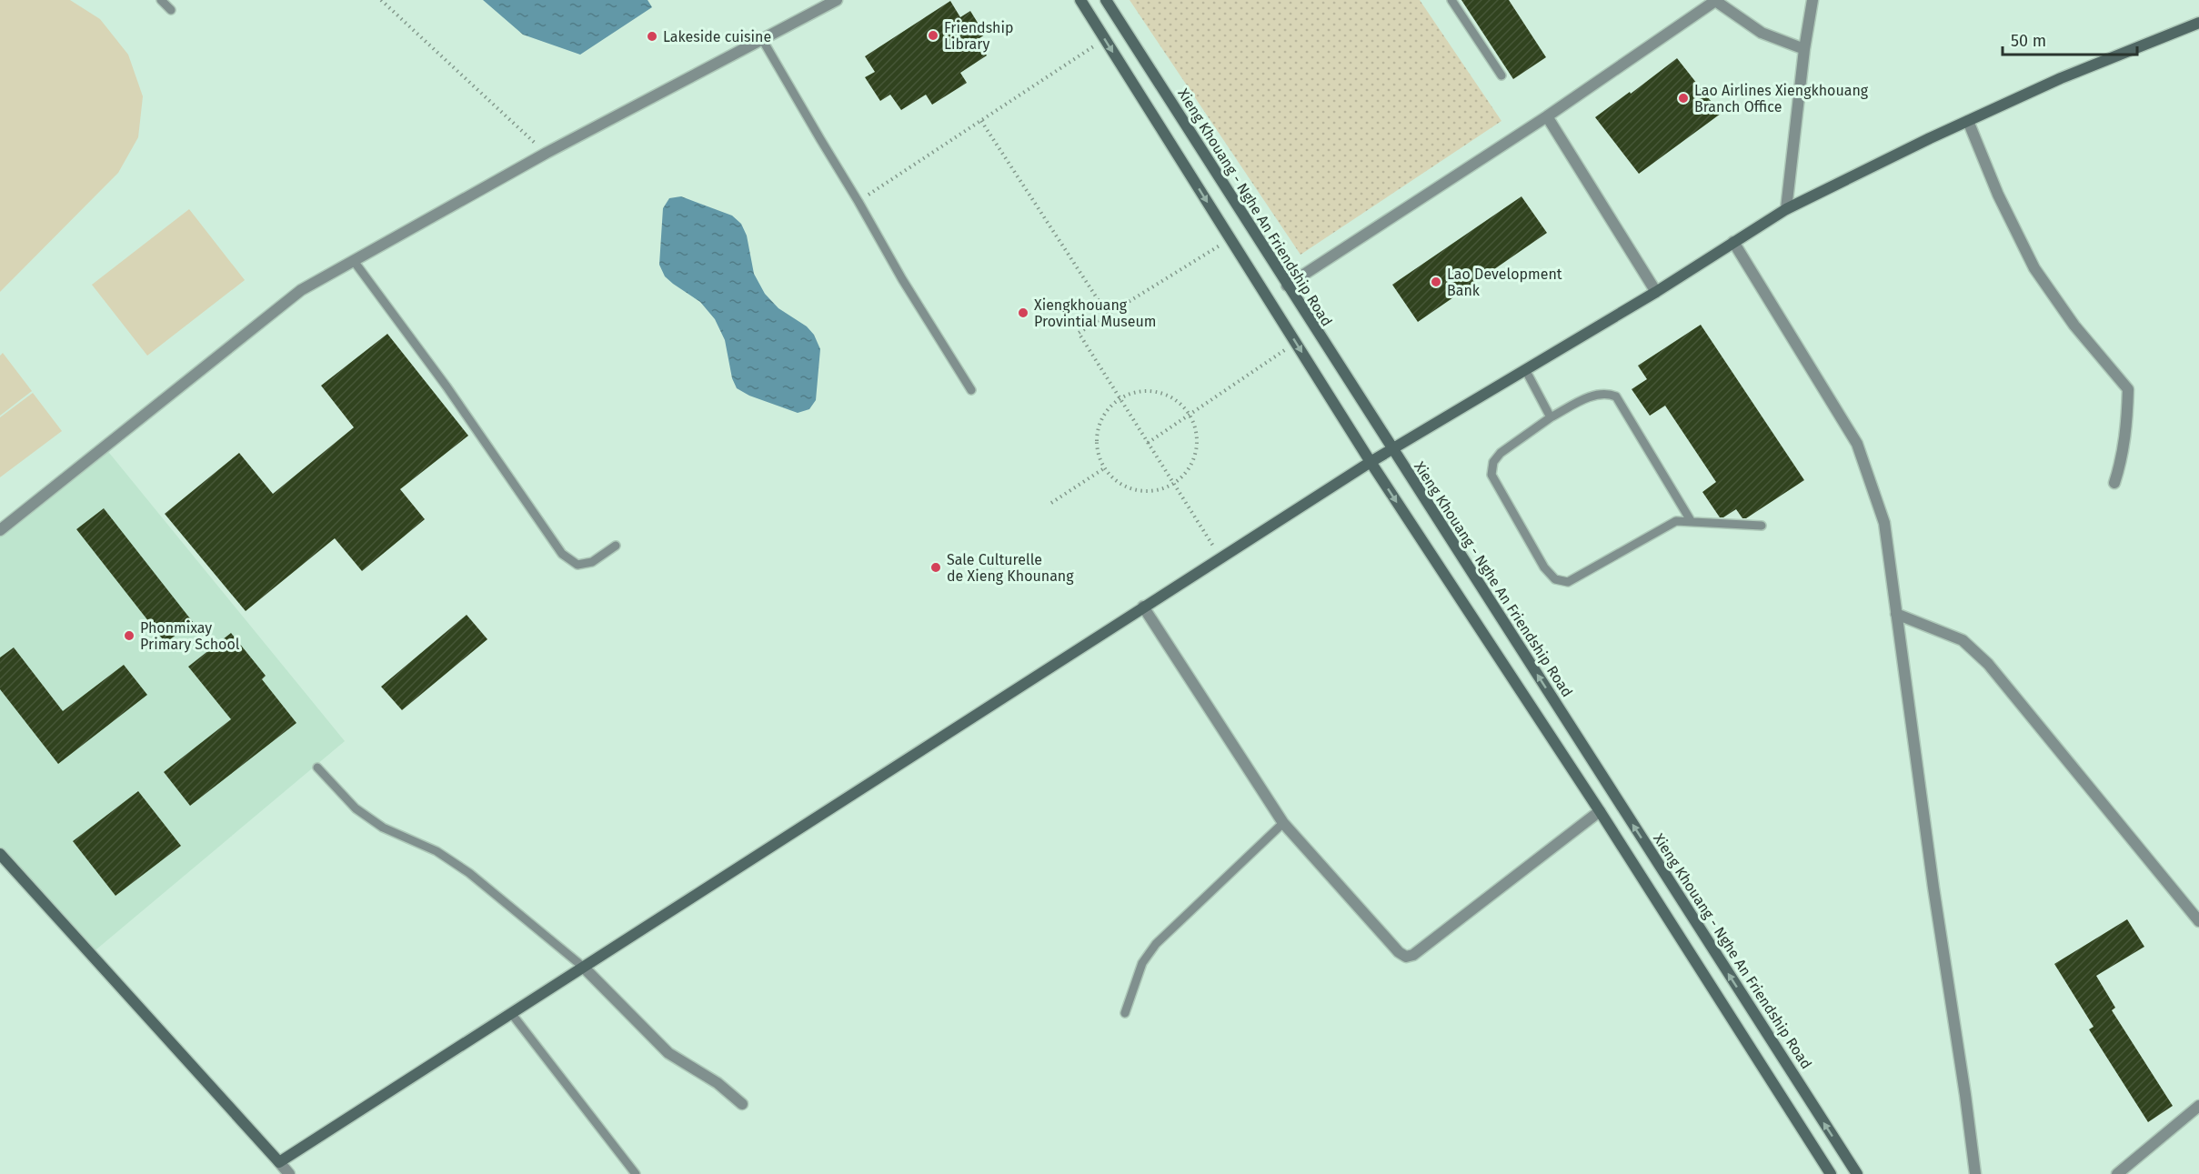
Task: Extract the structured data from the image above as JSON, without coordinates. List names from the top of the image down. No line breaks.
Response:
{"streets":{"street":["Xieng Khouang - Nghe An Friendship Road"]},"places":["Friendship Library","Lakeside cuisine","Lao Airlines Xiengkhouang Branch Office","Lao Development Bank","Xiengkhouang Provintial Museum","Sale Culturelle de Xieng Khounang","Phonmixay Primary School"],"scale_bar":"50 m"}
